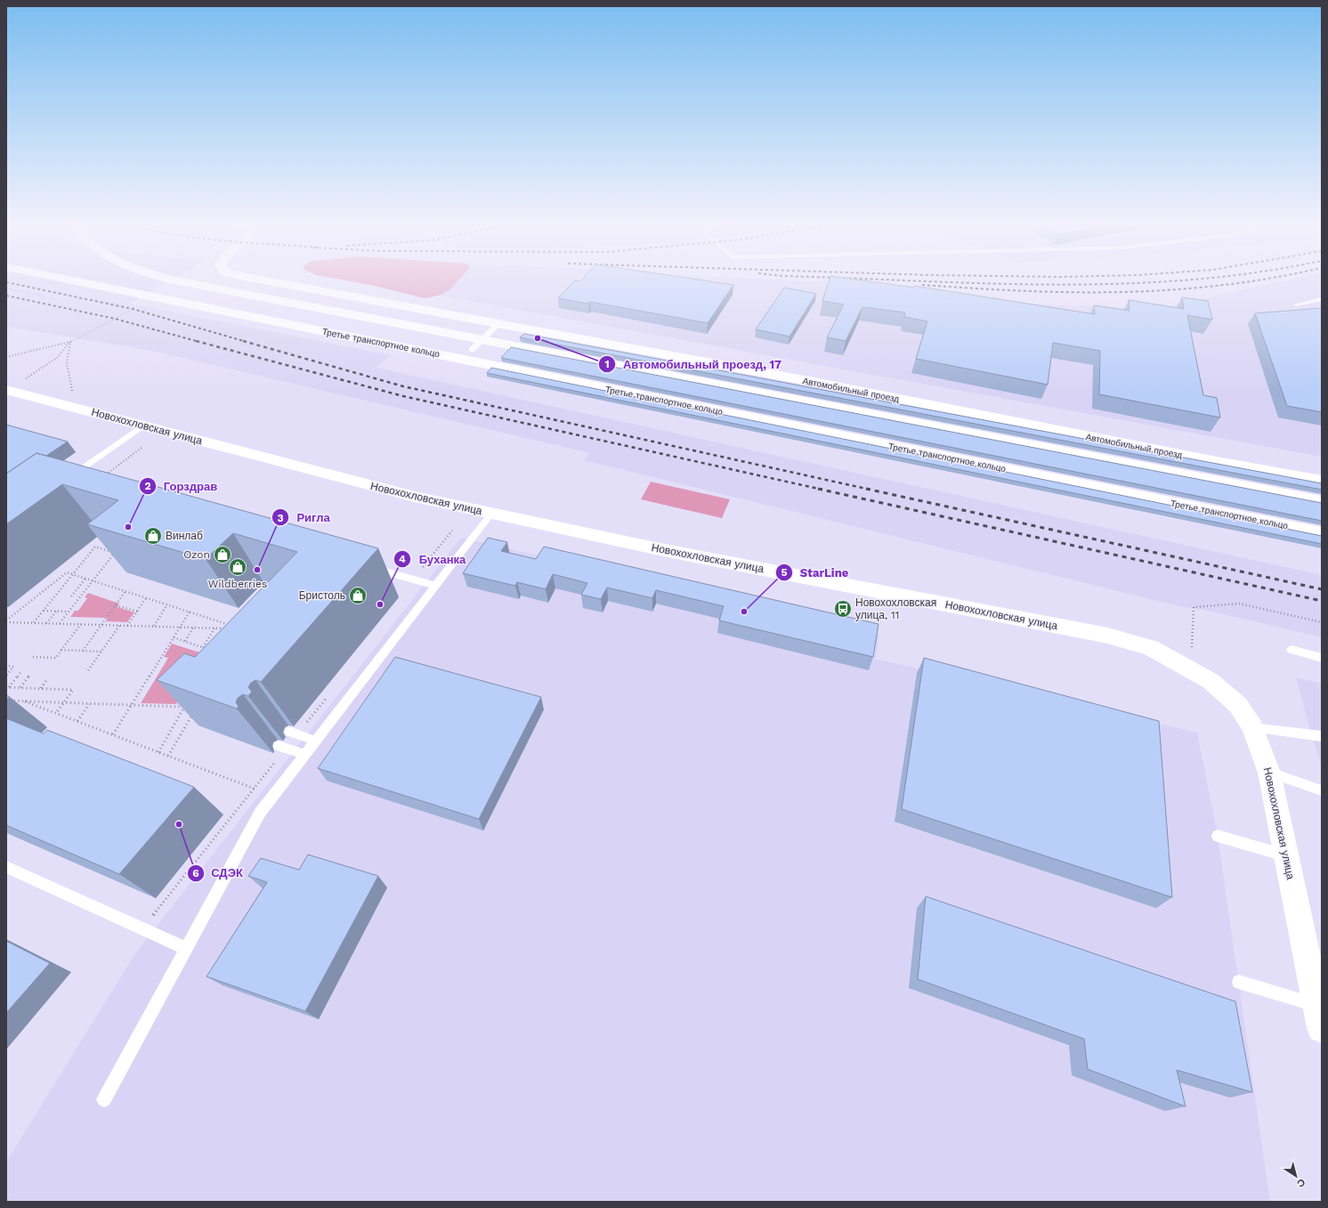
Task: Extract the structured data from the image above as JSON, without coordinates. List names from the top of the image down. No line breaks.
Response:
{"streets":{"main road":["Третье транспортное кольцо","Автомобильный проезд","Новохохловская улица"]},"places":{"other":["Автомобильный проезд, 17","Горздрав","Ригла","Буханка","StarLine","СДЭК"],"shop":["Винлаб","Ozon","Wildberries","Бристоль"],"bus stop":["Новохохловская улица, 11"]},"north":"bottom right"}
